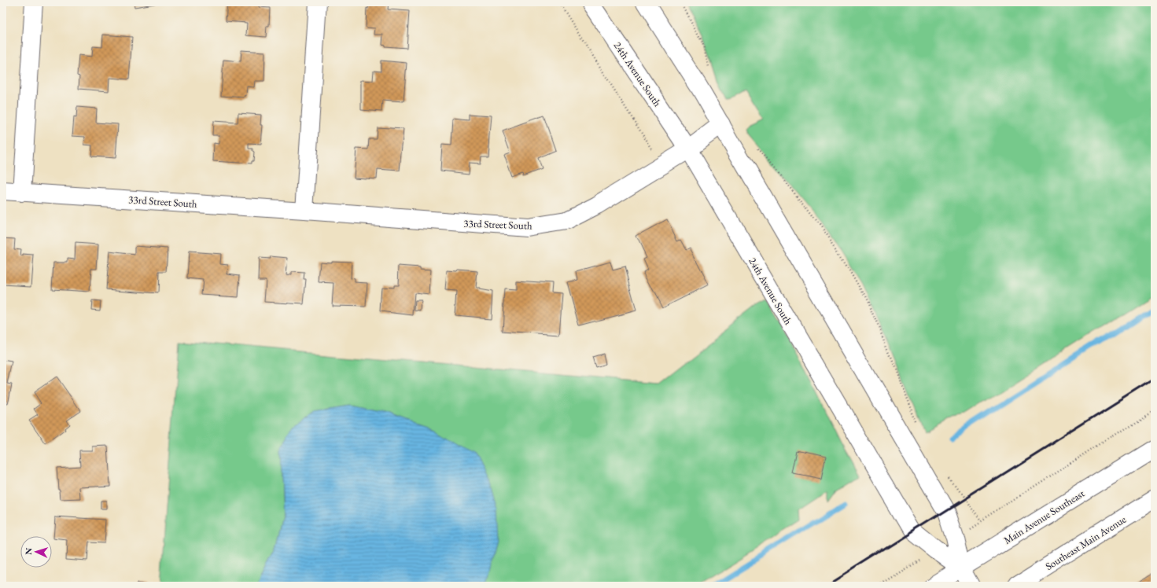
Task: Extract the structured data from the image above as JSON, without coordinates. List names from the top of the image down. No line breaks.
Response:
{"streets":{"main road":["24th Avenue South","33rd Street South","Main Avenue Southeast","Southeast Main Avenue"]},"crossings":[["24th Avenue South","33rd Street South"],["24th Avenue South","Main Avenue Southeast"]],"north":"left"}
